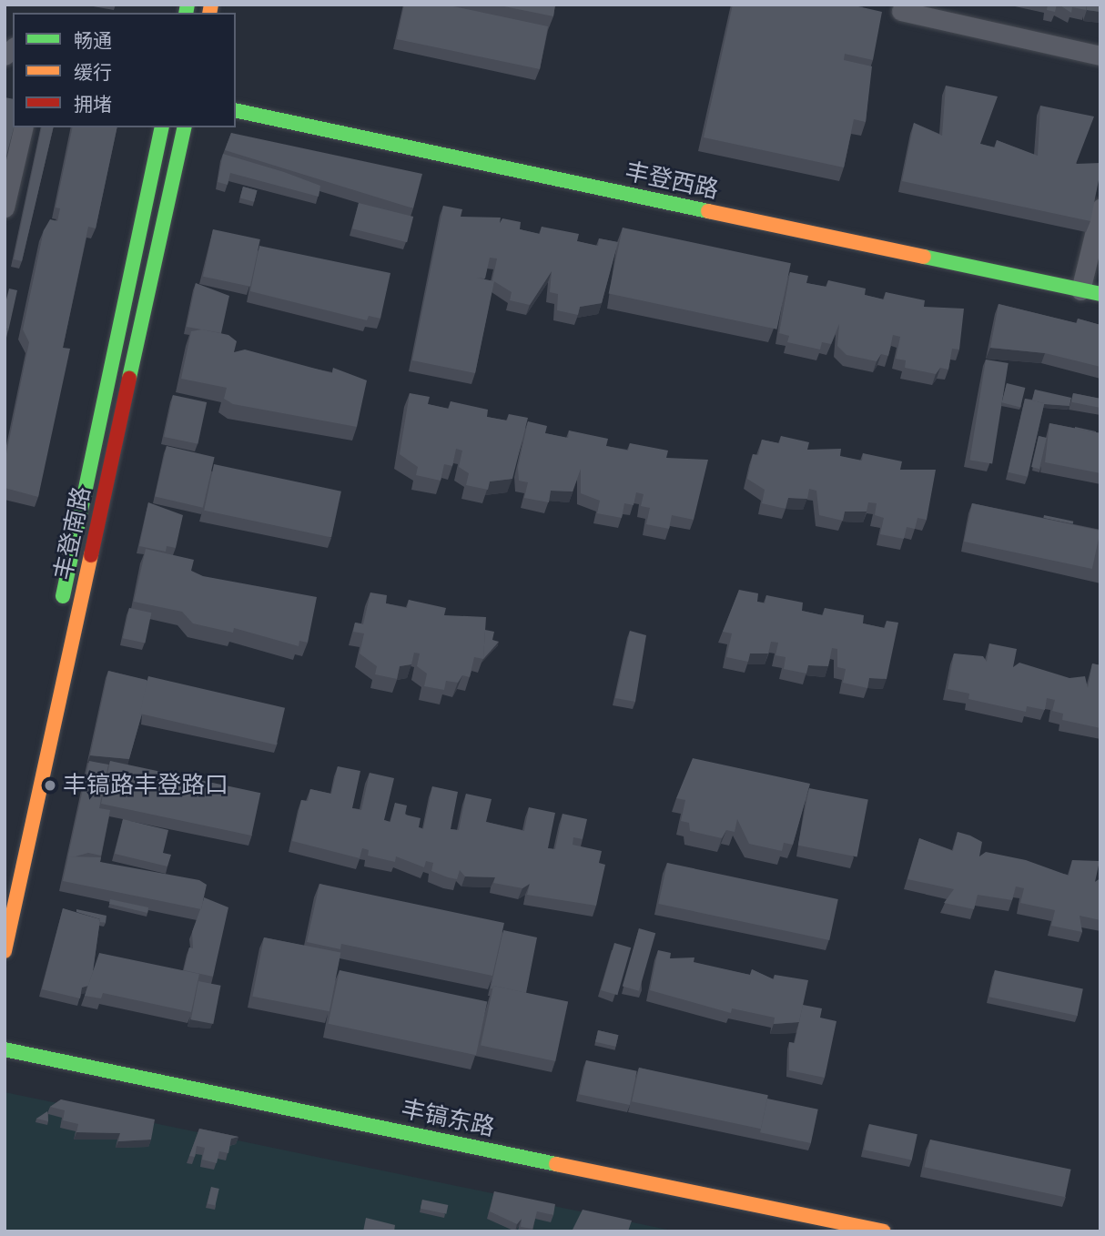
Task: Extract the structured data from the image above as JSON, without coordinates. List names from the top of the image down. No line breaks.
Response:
{"streets":{"street":["丰登西路","丰登南路","丰镐东路"]},"places":["丰镐路丰登路口"],"legend":["畅通","缓行","拥堵"]}
